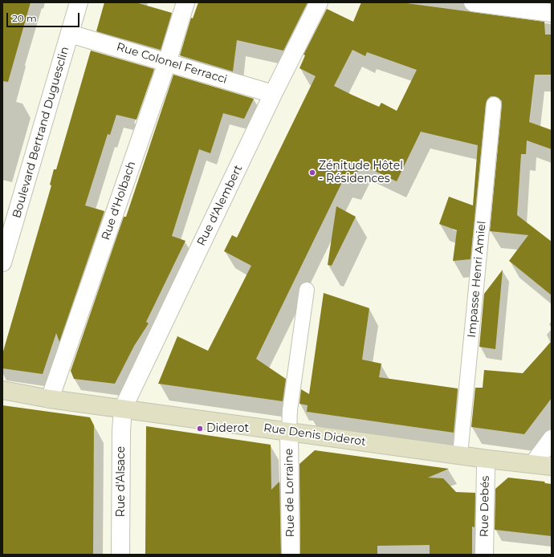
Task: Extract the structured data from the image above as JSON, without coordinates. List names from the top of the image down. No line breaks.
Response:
{"streets":{"street":["Rue Colonel Ferracci","Boulevard Bertrand Duguesclin","Rue d'Holbach","Rue d'Alembert","Rue Denis Diderot","Rue d'Alsace","Rue de Lorraine","Rue Debés"],"lane":["Impasse Henri Amiel"]},"crossings":[["Rue Colonel Ferracci","Boulevard Bertrand Duguesclin"],["Rue Colonel Ferracci","Rue d'Holbach"],["Rue Colonel Ferracci","Rue d'Alembert"],["Rue d'Holbach","Rue Denis Diderot"],["Rue d'Alembert","Rue Denis Diderot"],["Rue d'Alembert","Rue d'Alsace"],["Impasse Henri Amiel","Rue Denis Diderot"],["Rue Denis Diderot","Rue d'Alsace"],["Rue Denis Diderot","Rue de Lorraine"],["Rue Denis Diderot","Rue Debés"]],"places":["Zénitude Hôtel - Résidences","Diderot"],"scale_bar":"20 m"}
